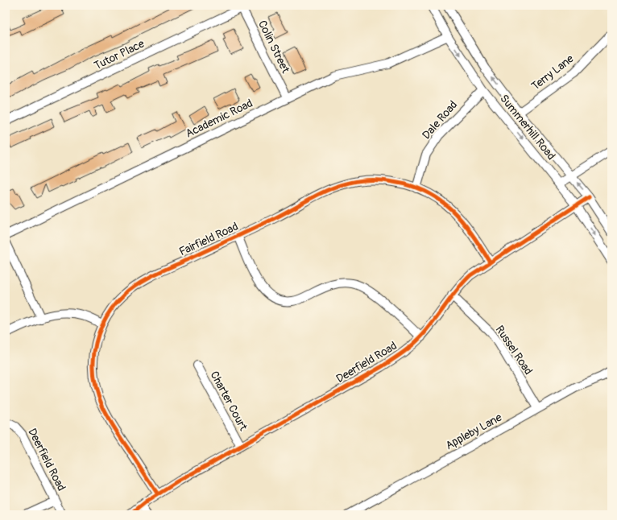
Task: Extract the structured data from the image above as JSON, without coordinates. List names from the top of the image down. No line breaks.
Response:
{"streets":{"street":["Colin Street","Tutor Place","Terry Lane","Academic Road","Dale Road","Summerhill Road","Fairfield Road","Russel Road","Deerfield Road","Charter Court","Appleby Lane"]},"crossings":[["Colin Street","Tutor Place"],["Colin Street","Academic Road"],["Terry Lane","Summerhill Road"],["Academic Road","Summerhill Road"],["Dale Road","Summerhill Road"],["Dale Road","Fairfield Road"],["Summerhill Road","Deerfield Road"],["Fairfield Road","Deerfield Road"],["Russel Road","Deerfield Road"],["Russel Road","Appleby Lane"],["Deerfield Road","Charter Court"]]}
